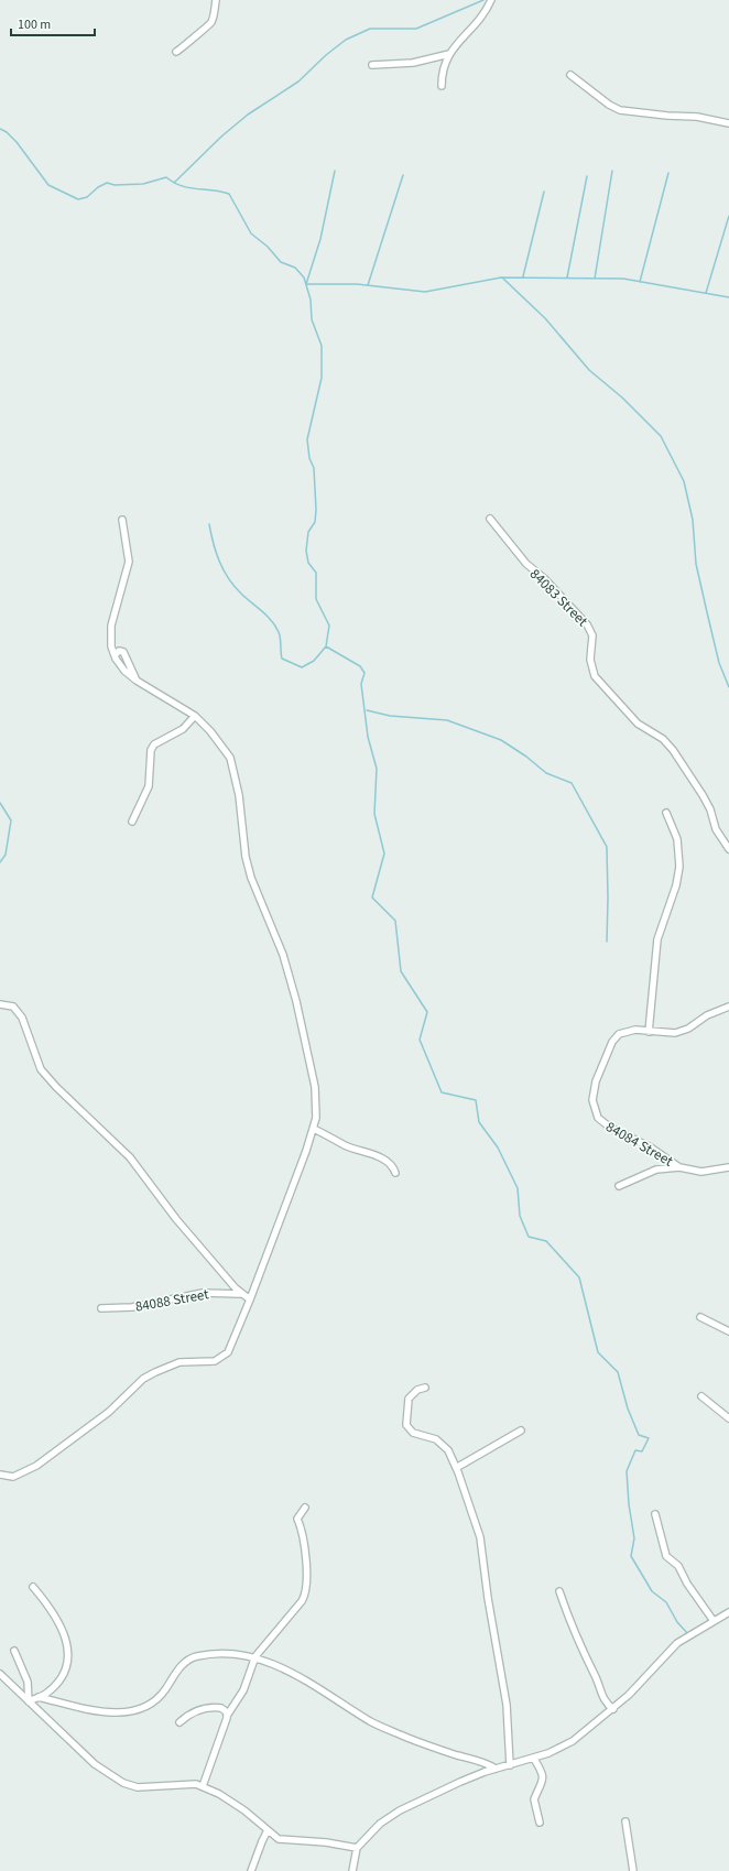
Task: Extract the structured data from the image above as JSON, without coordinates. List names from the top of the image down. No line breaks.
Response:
{"streets":{"street":["84083 Street","84084 Street","84088 Street"]},"scale_bar":"100 m"}
